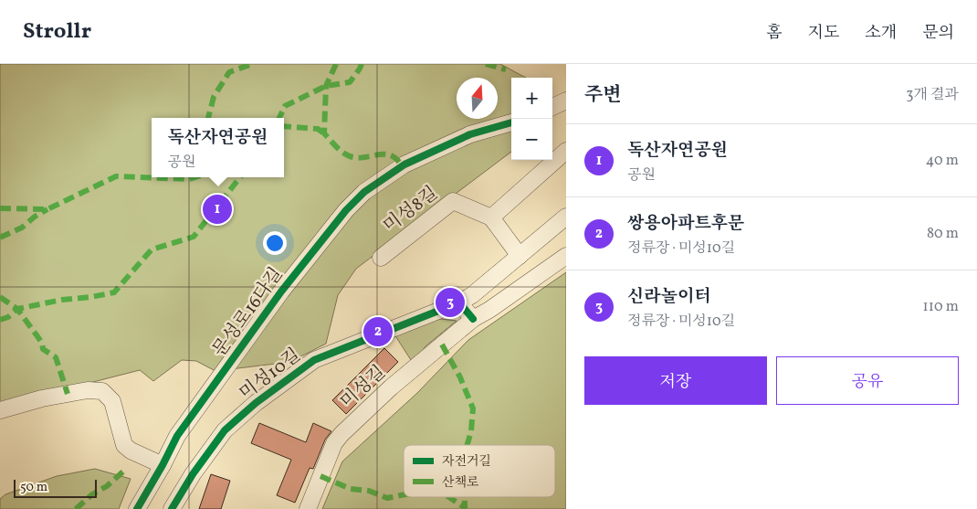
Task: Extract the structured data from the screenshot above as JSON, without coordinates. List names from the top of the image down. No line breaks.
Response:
{"streets":{"street":["미성8길","문성로16다길","미성10길","미성길"]},"legend":["자전거길","산책로"],"scale_bar":"50 m","north":"top","page":{"header":"Strollr","nav":["홈","지도","소개","문의"],"heading":["주변","3개 결과"],"map_buttons":["+","−"],"popup":["독산자연공원","공원"],"list":[{"mark":"1","name":"독산자연공원","note":"공원","value":"40 m"},{"mark":"2","name":"쌍용아파트후문","note":"정류장 · 미성10길","value":"80 m"},{"mark":"3","name":"신라놀이터","note":"정류장 · 미성10길","value":"110 m"}],"pins":["1","3","2"],"buttons":["저장","공유"],"scale":"50 m"}}
